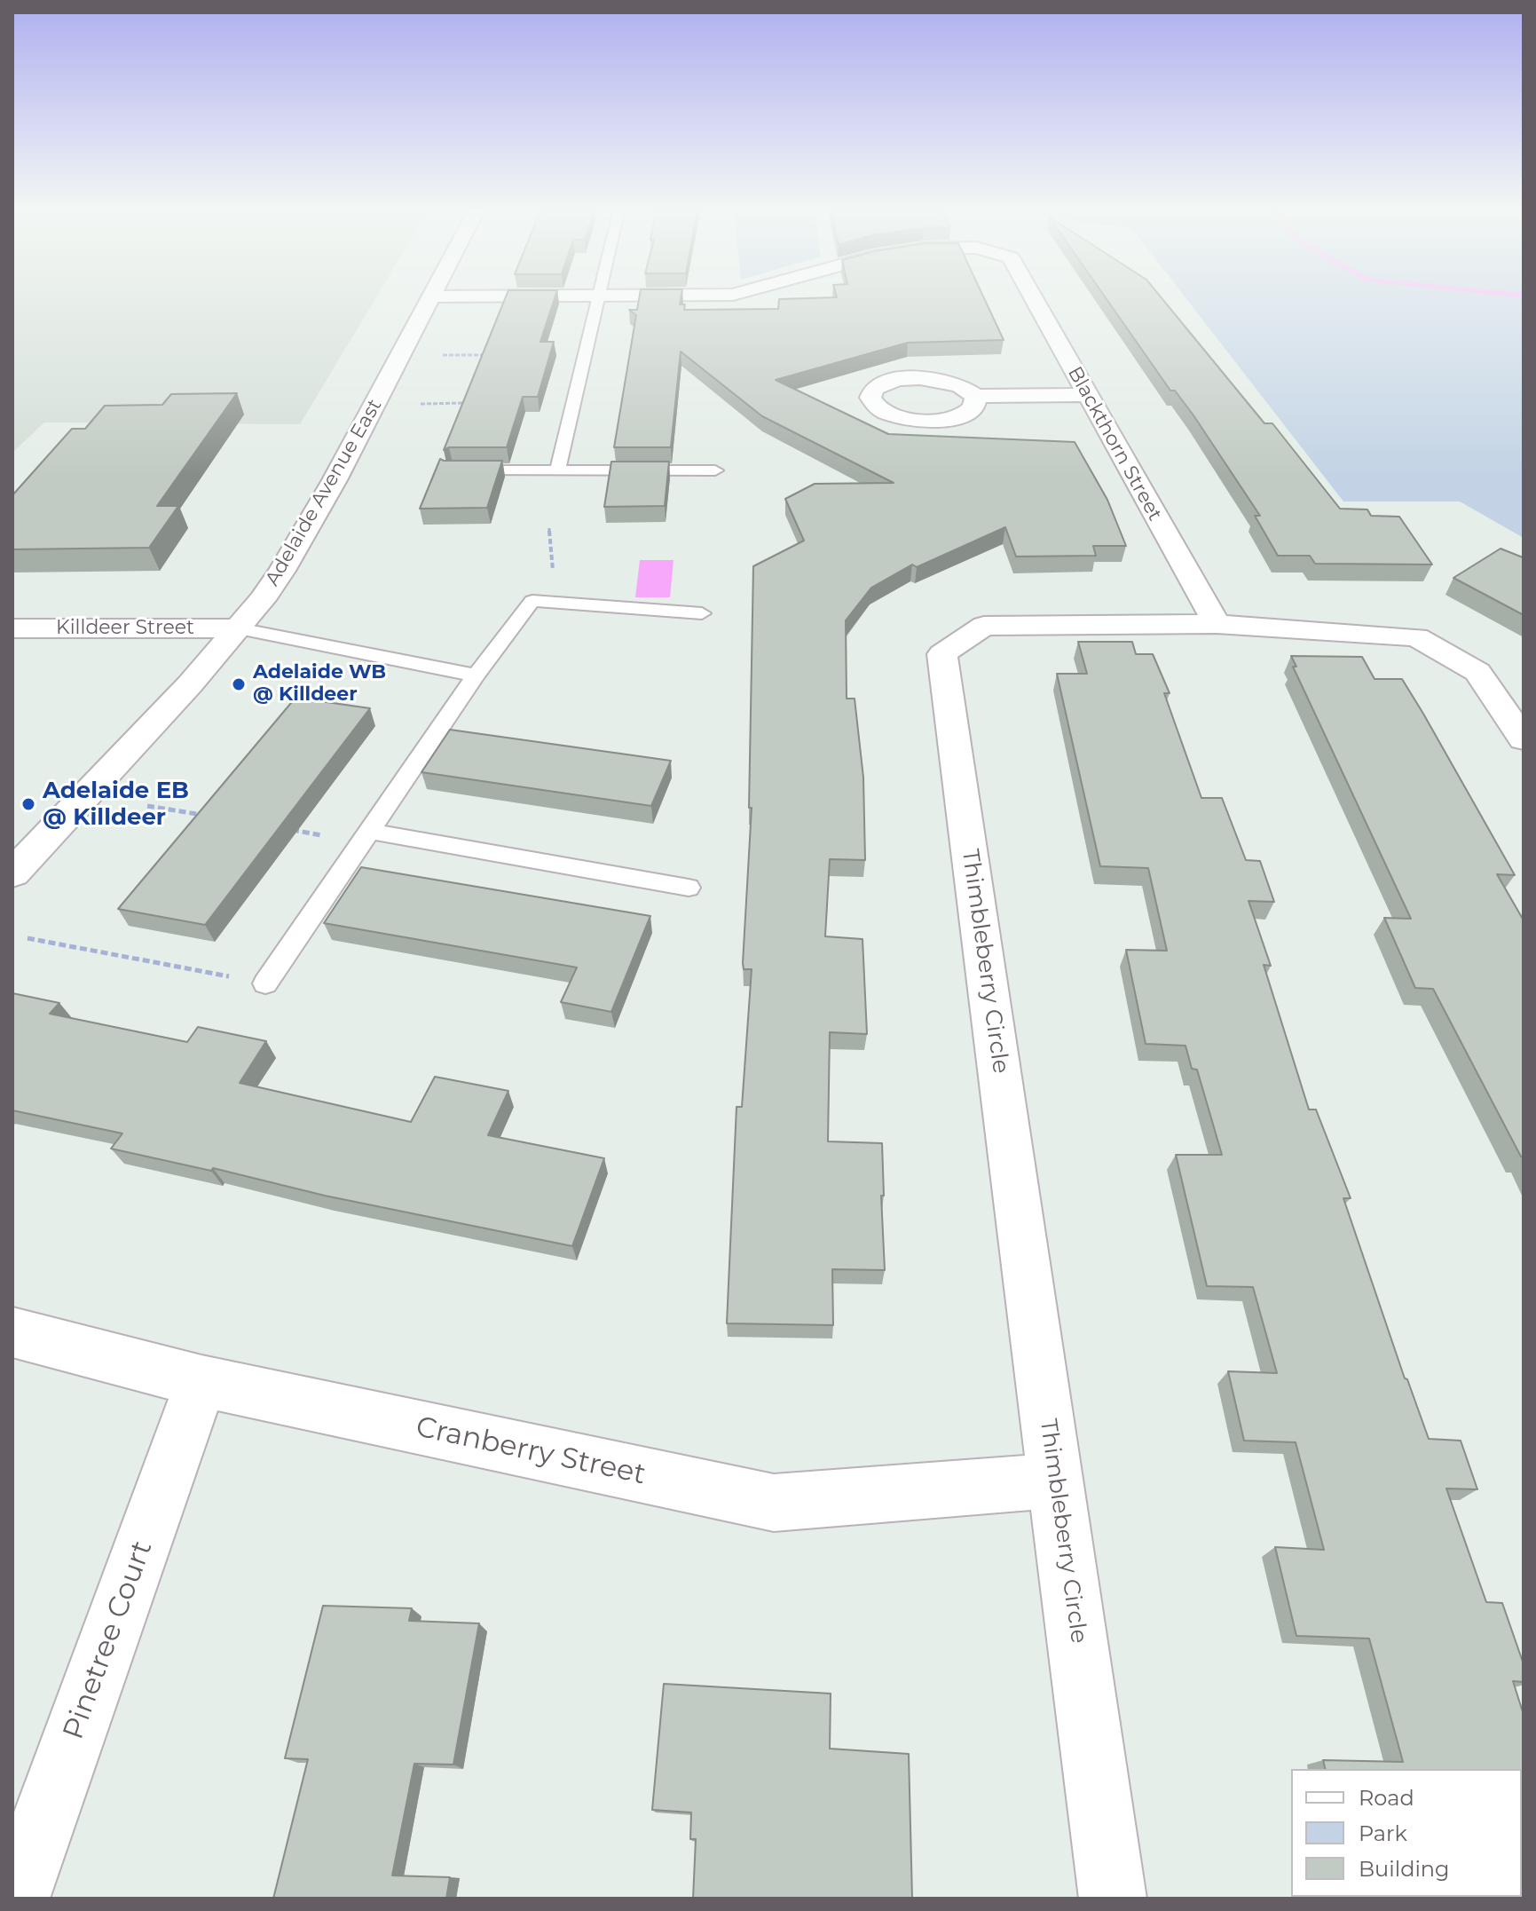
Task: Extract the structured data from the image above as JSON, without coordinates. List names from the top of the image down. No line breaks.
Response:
{"streets":{"street":["Blackthorn Street","Adelaide Avenue East","Killdeer Street","Thimbleberry Circle","Cranberry Street","Pinetree Court"]},"crossings":[["Blackthorn Street","Thimbleberry Circle"],["Adelaide Avenue East","Killdeer Street"],["Thimbleberry Circle","Cranberry Street"],["Cranberry Street","Pinetree Court"]],"places":["Adelaide WB @ Killdeer","Adelaide EB @ Killdeer"],"legend":["Road","Park","Building"]}
